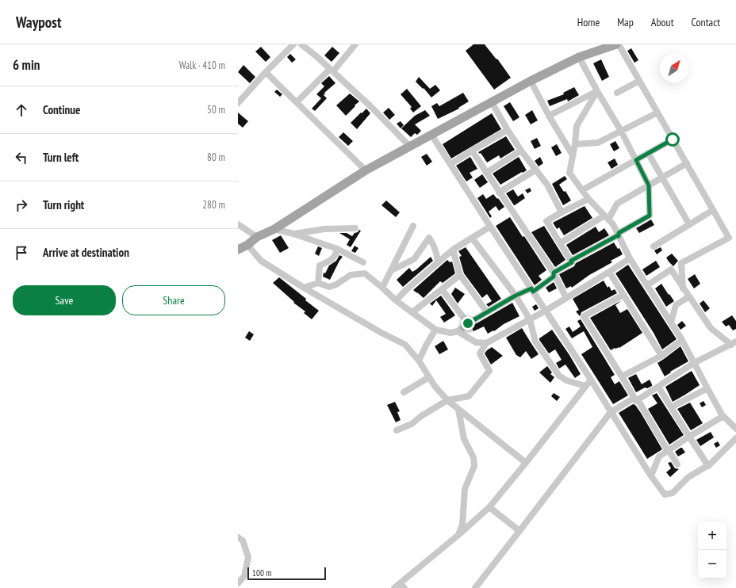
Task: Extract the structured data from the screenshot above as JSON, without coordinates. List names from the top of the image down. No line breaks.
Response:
{"scale_bar":"100 m","north":"top right","page":{"header":"Waypost","nav":["Home","Map","About","Contact"],"heading":["6 min","Walk · 410 m"],"list":[["Continue","50 m"],["Turn left","80 m"],["Turn right","280 m"],"Arrive at destination"],"buttons":["Save","Share"],"map_buttons":["+","−"],"scale":"100 m"}}
